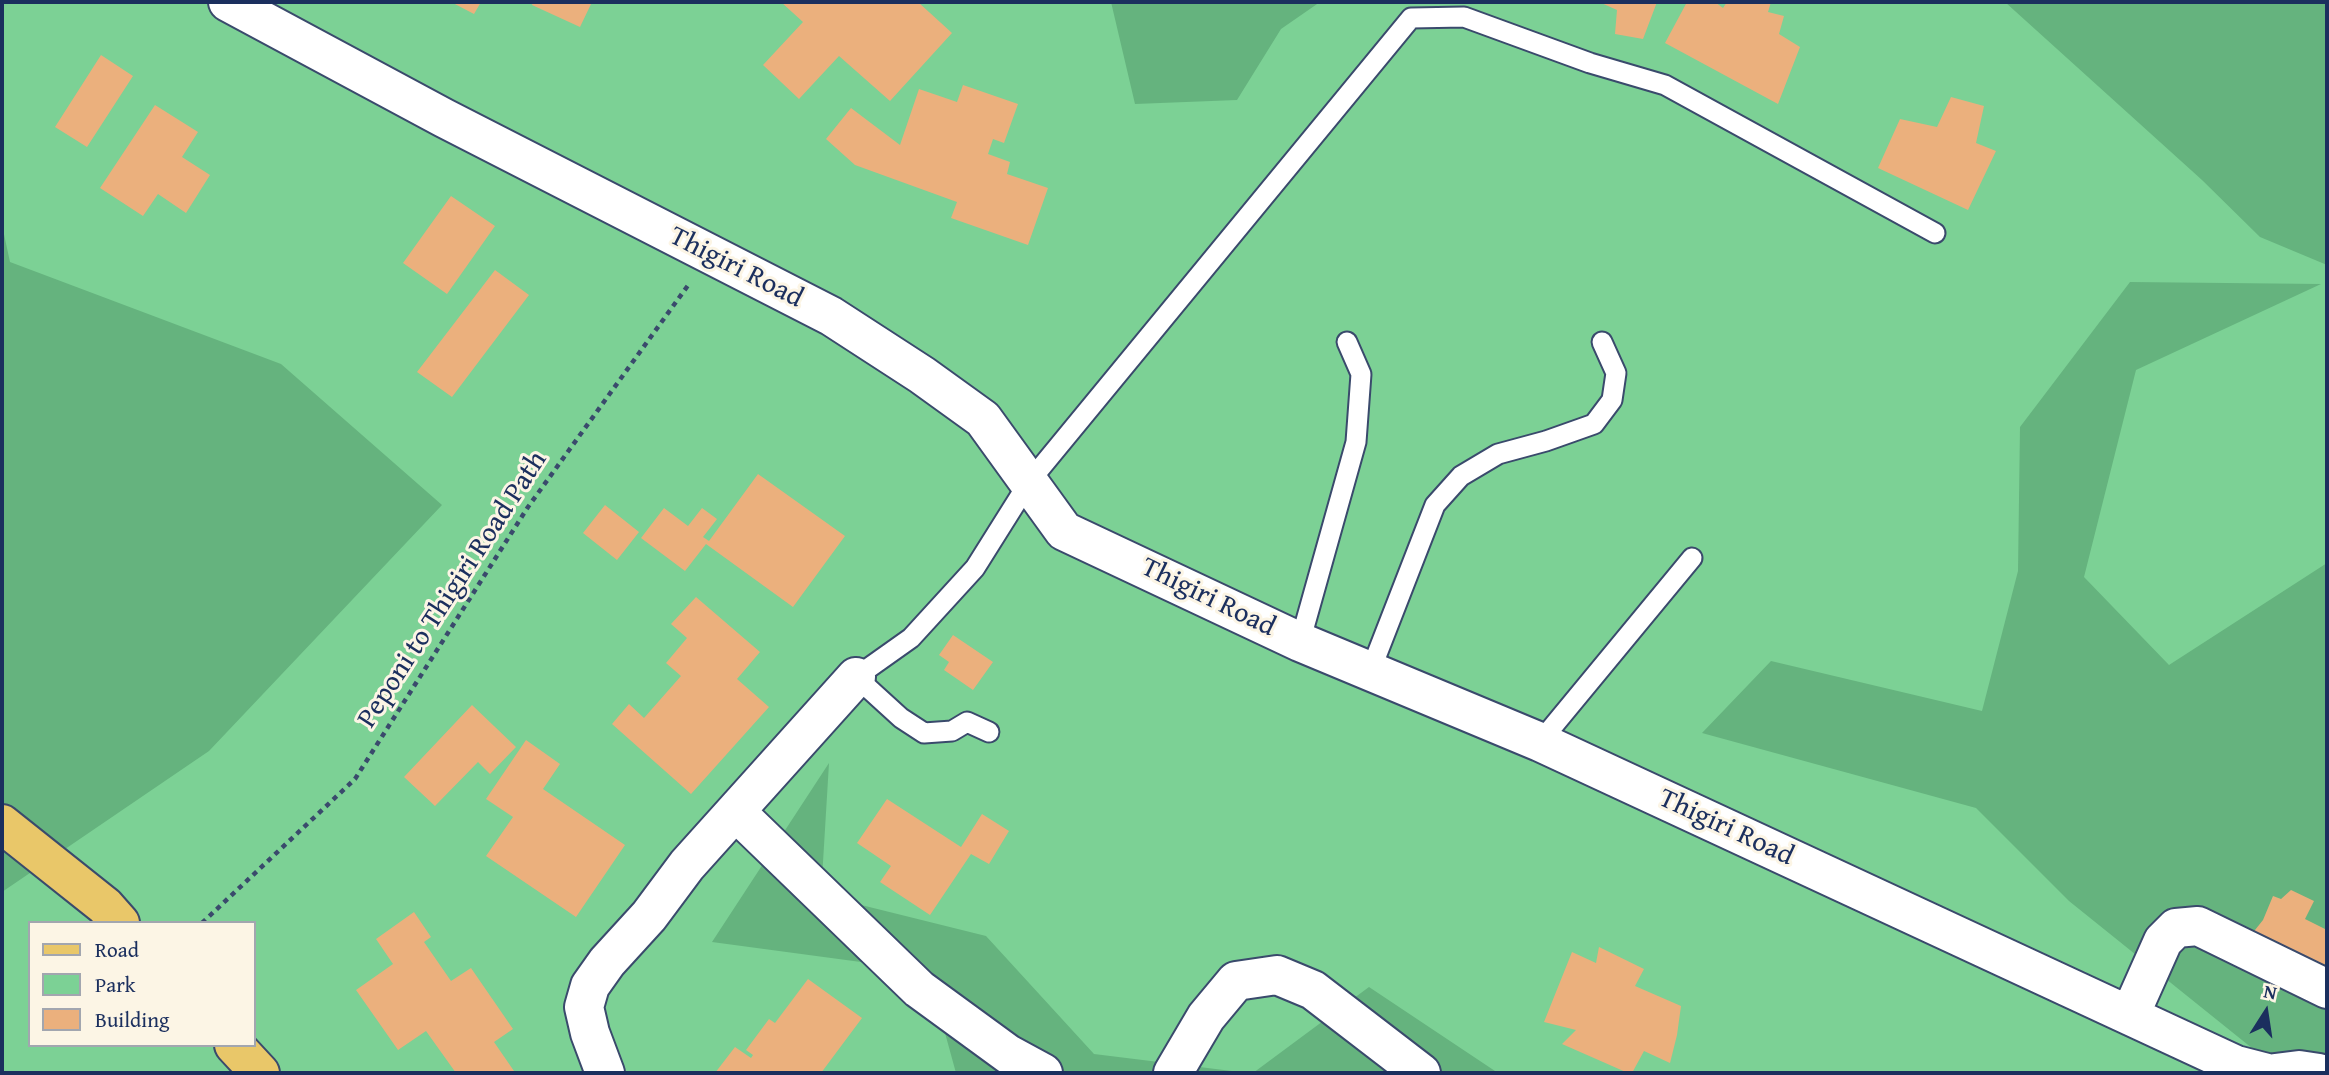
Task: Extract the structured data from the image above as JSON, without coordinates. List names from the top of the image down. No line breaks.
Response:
{"streets":{"street":["Thigiri Road"],"path":["Peponi to Thigiri Road Path"]},"crossings":[["Thigiri Road","Peponi to Thigiri Road Path"]],"legend":["Road","Park","Building"],"north":"top"}
